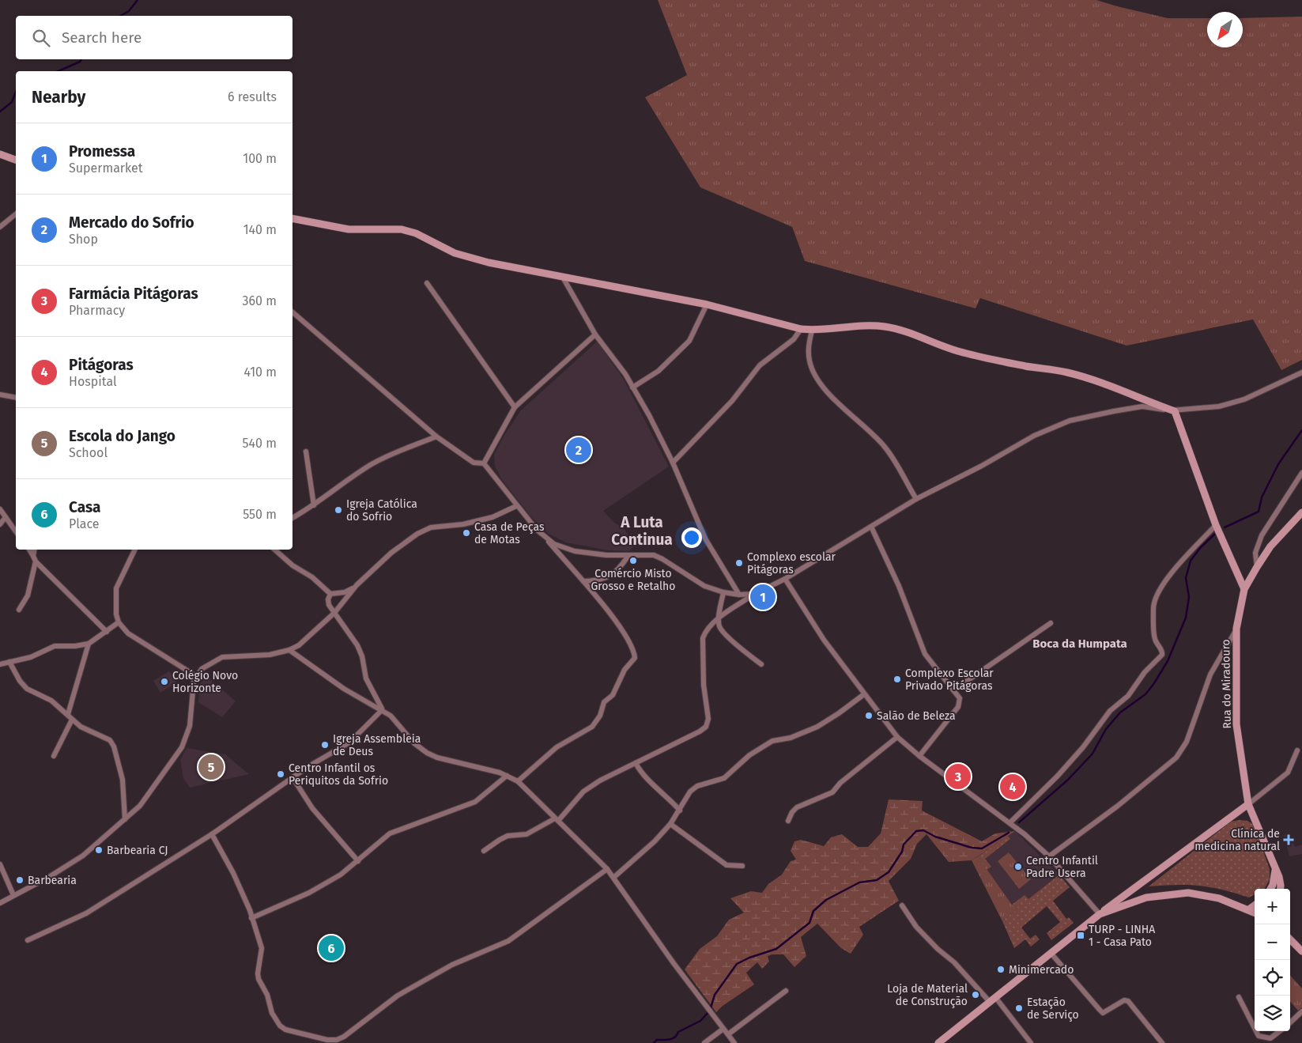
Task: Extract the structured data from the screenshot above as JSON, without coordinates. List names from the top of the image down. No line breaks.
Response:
{"streets":{"street":["Rua do Miradouro"]},"districts":["A Luta Continua","Boca da Humpata"],"places":{"other":["Igreja Católica do Sofrio","Casa de Peças de Motas","Comércio Misto Grosso e Retalho","Complexo escolar Pitágoras","Complexo Escolar Privado Pitágoras","Colégio Novo Horizonte","Salão de Beleza","Igreja Assembleia de Deus","Centro Infantil os Periquitos da Sofrio","Barbearia CJ","Centro Infantil Padre Usera","Barbearia","Minimercado","Loja de Material de Construção","Estação de Serviço"],"health":["Clínica de medicina natural"],"transit":["TURP - LINHA 1 - Casa Pato"]},"north":"bottom left","page":{"search":"Search here","heading":["Nearby","6 results"],"list":[{"mark":"1","name":"Promessa","note":"Supermarket","value":"100 m"},{"mark":"2","name":"Mercado do Sofrio","note":"Shop","value":"140 m"},{"mark":"3","name":"Farmácia Pitágoras","note":"Pharmacy","value":"360 m"},{"mark":"4","name":"Pitágoras","note":"Hospital","value":"410 m"},{"mark":"5","name":"Escola do Jango","note":"School","value":"540 m"},{"mark":"6","name":"Casa","note":"Place","value":"550 m"}],"pins":["2","1","5","3","4","6"],"map_buttons":["+","−"]}}
